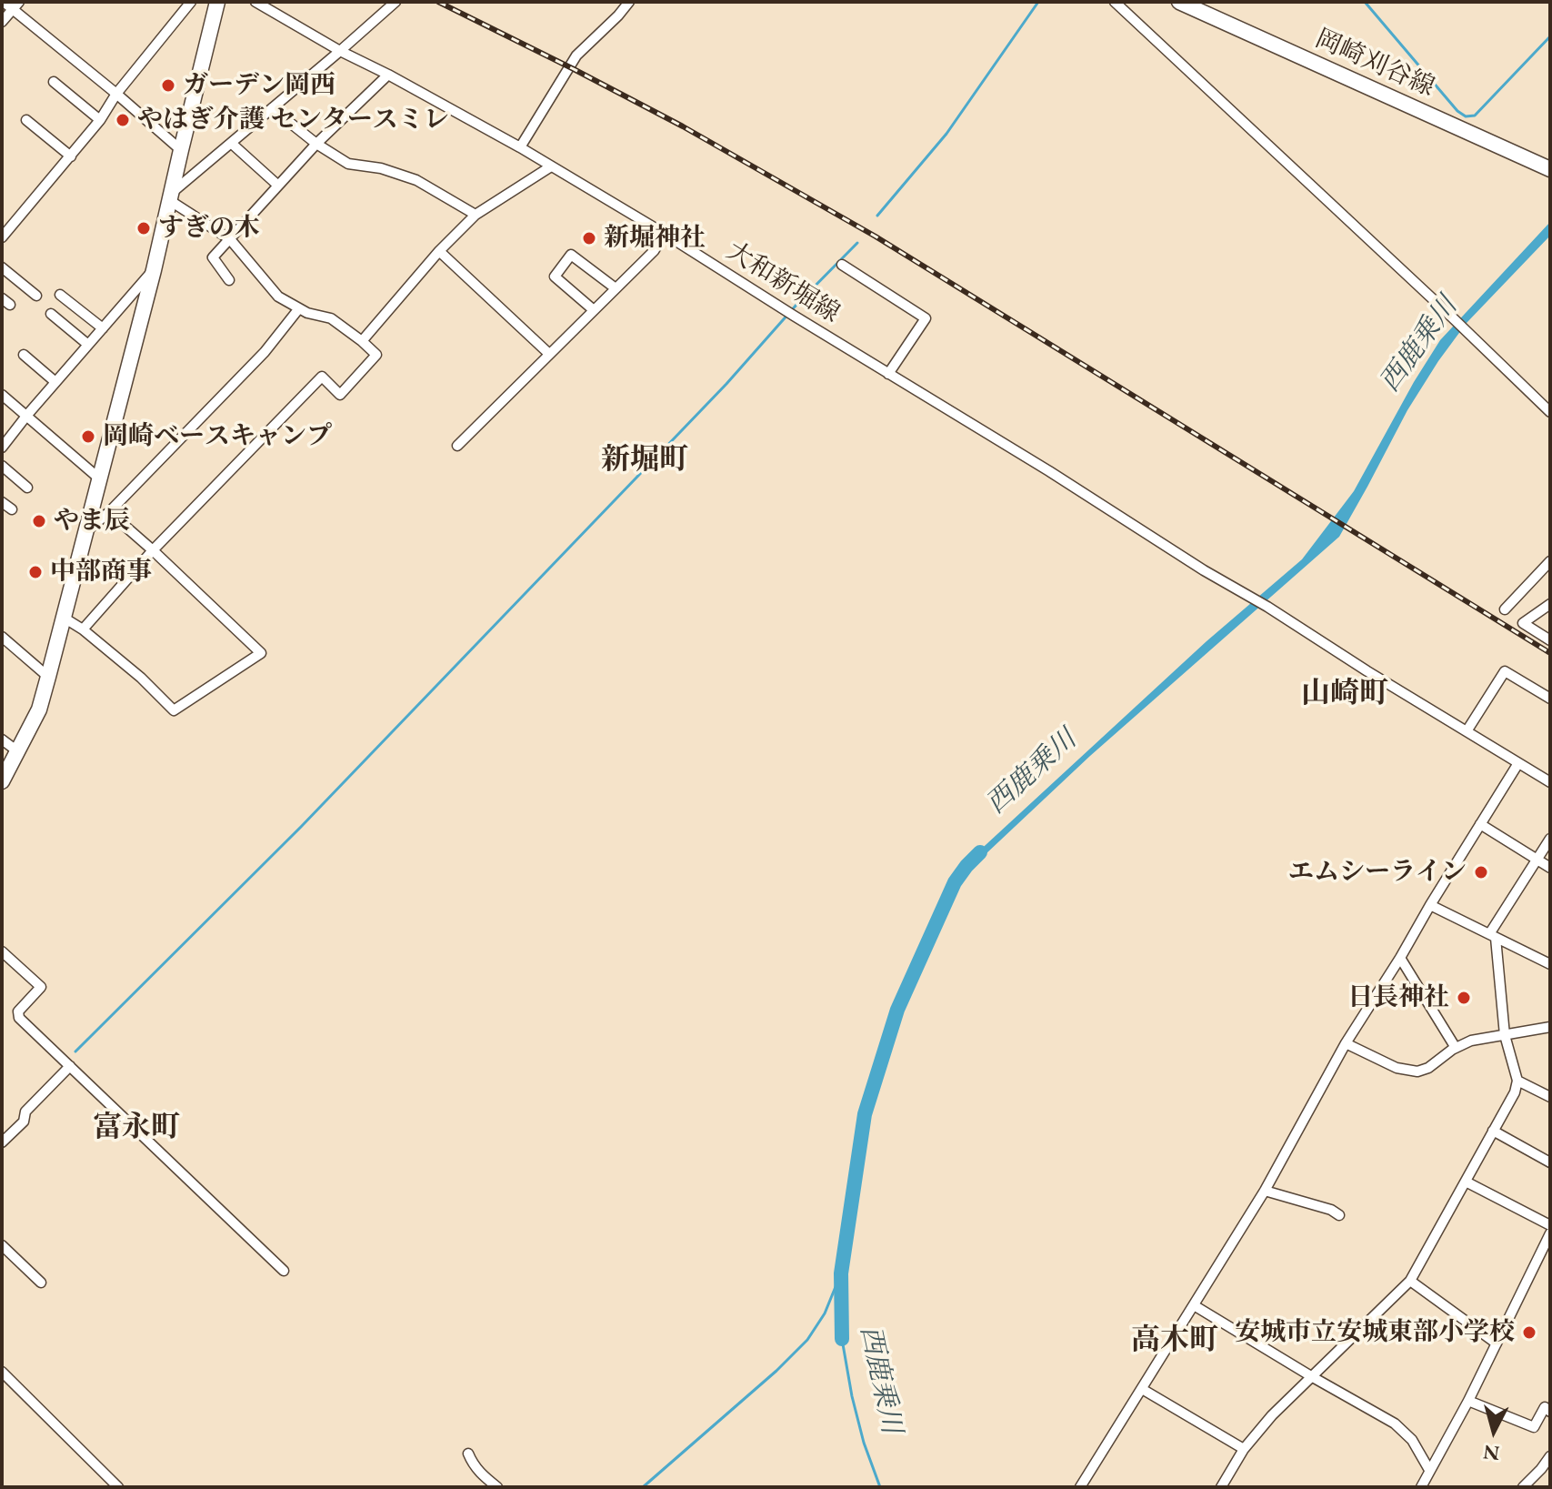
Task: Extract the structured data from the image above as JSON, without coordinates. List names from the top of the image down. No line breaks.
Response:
{"streets":{"main road":["岡崎刈谷線"],"street":["大和新堀線"]},"districts":["新堀町","山崎町","富永町","高木町"],"water":["西鹿乗川"],"places":["ガーデン岡西","やはぎ介護 センタースミレ","すぎの木","新堀神社","岡崎ベースキャンプ","やま辰","中部商事","エムシーライン","日長神社","安城市立安城東部小学校"],"north":"bottom"}
